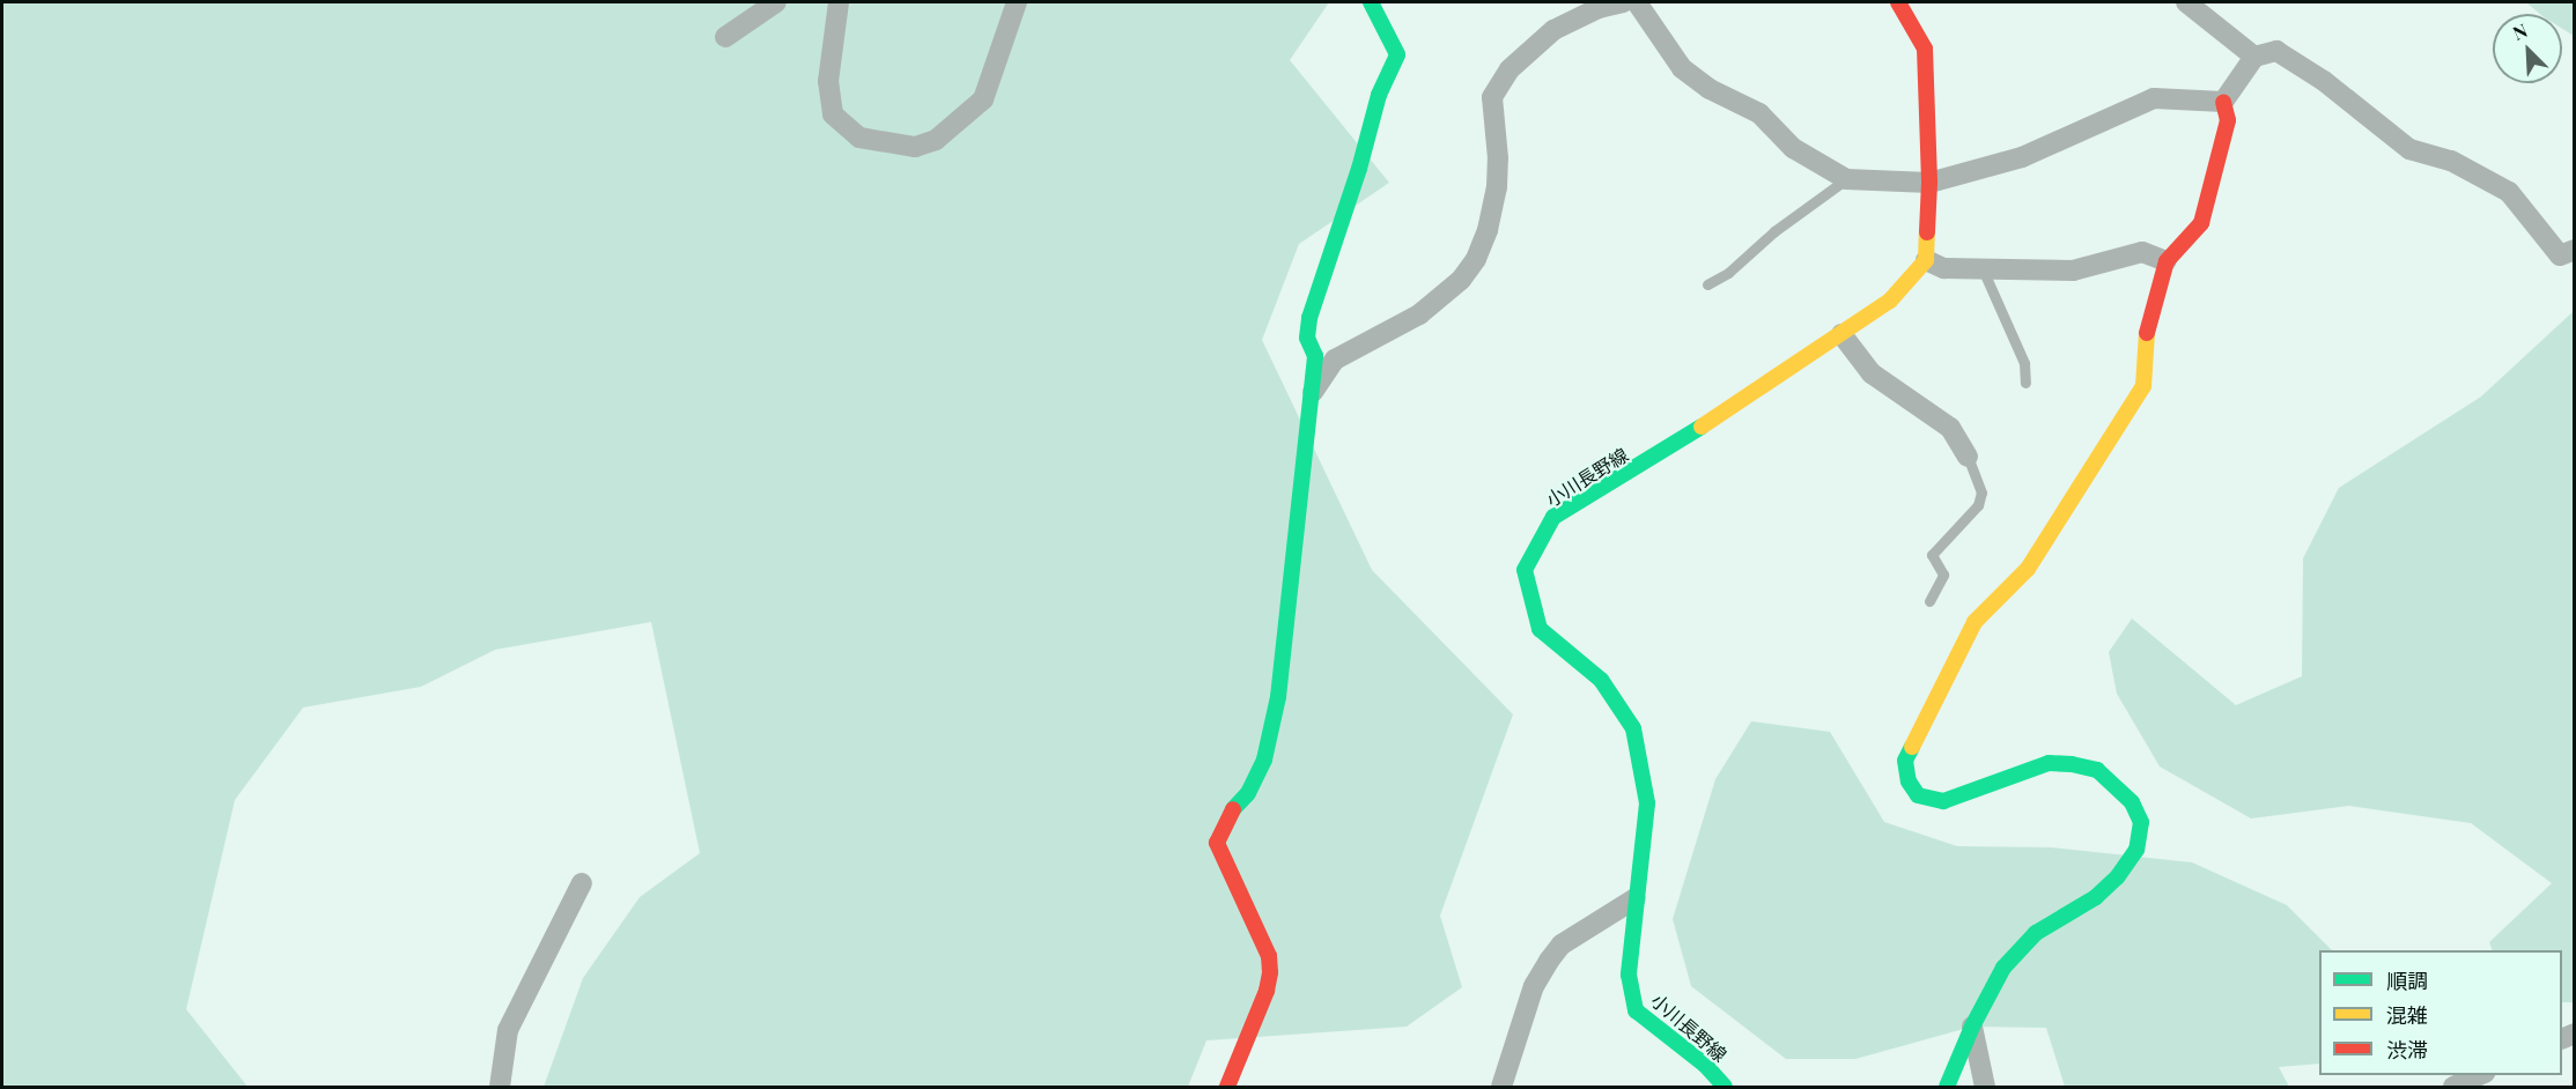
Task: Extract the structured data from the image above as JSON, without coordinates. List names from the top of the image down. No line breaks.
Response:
{"streets":{"street":["小川長野線"]},"legend":["順調","混雑","渋滞"],"north":"top left"}
